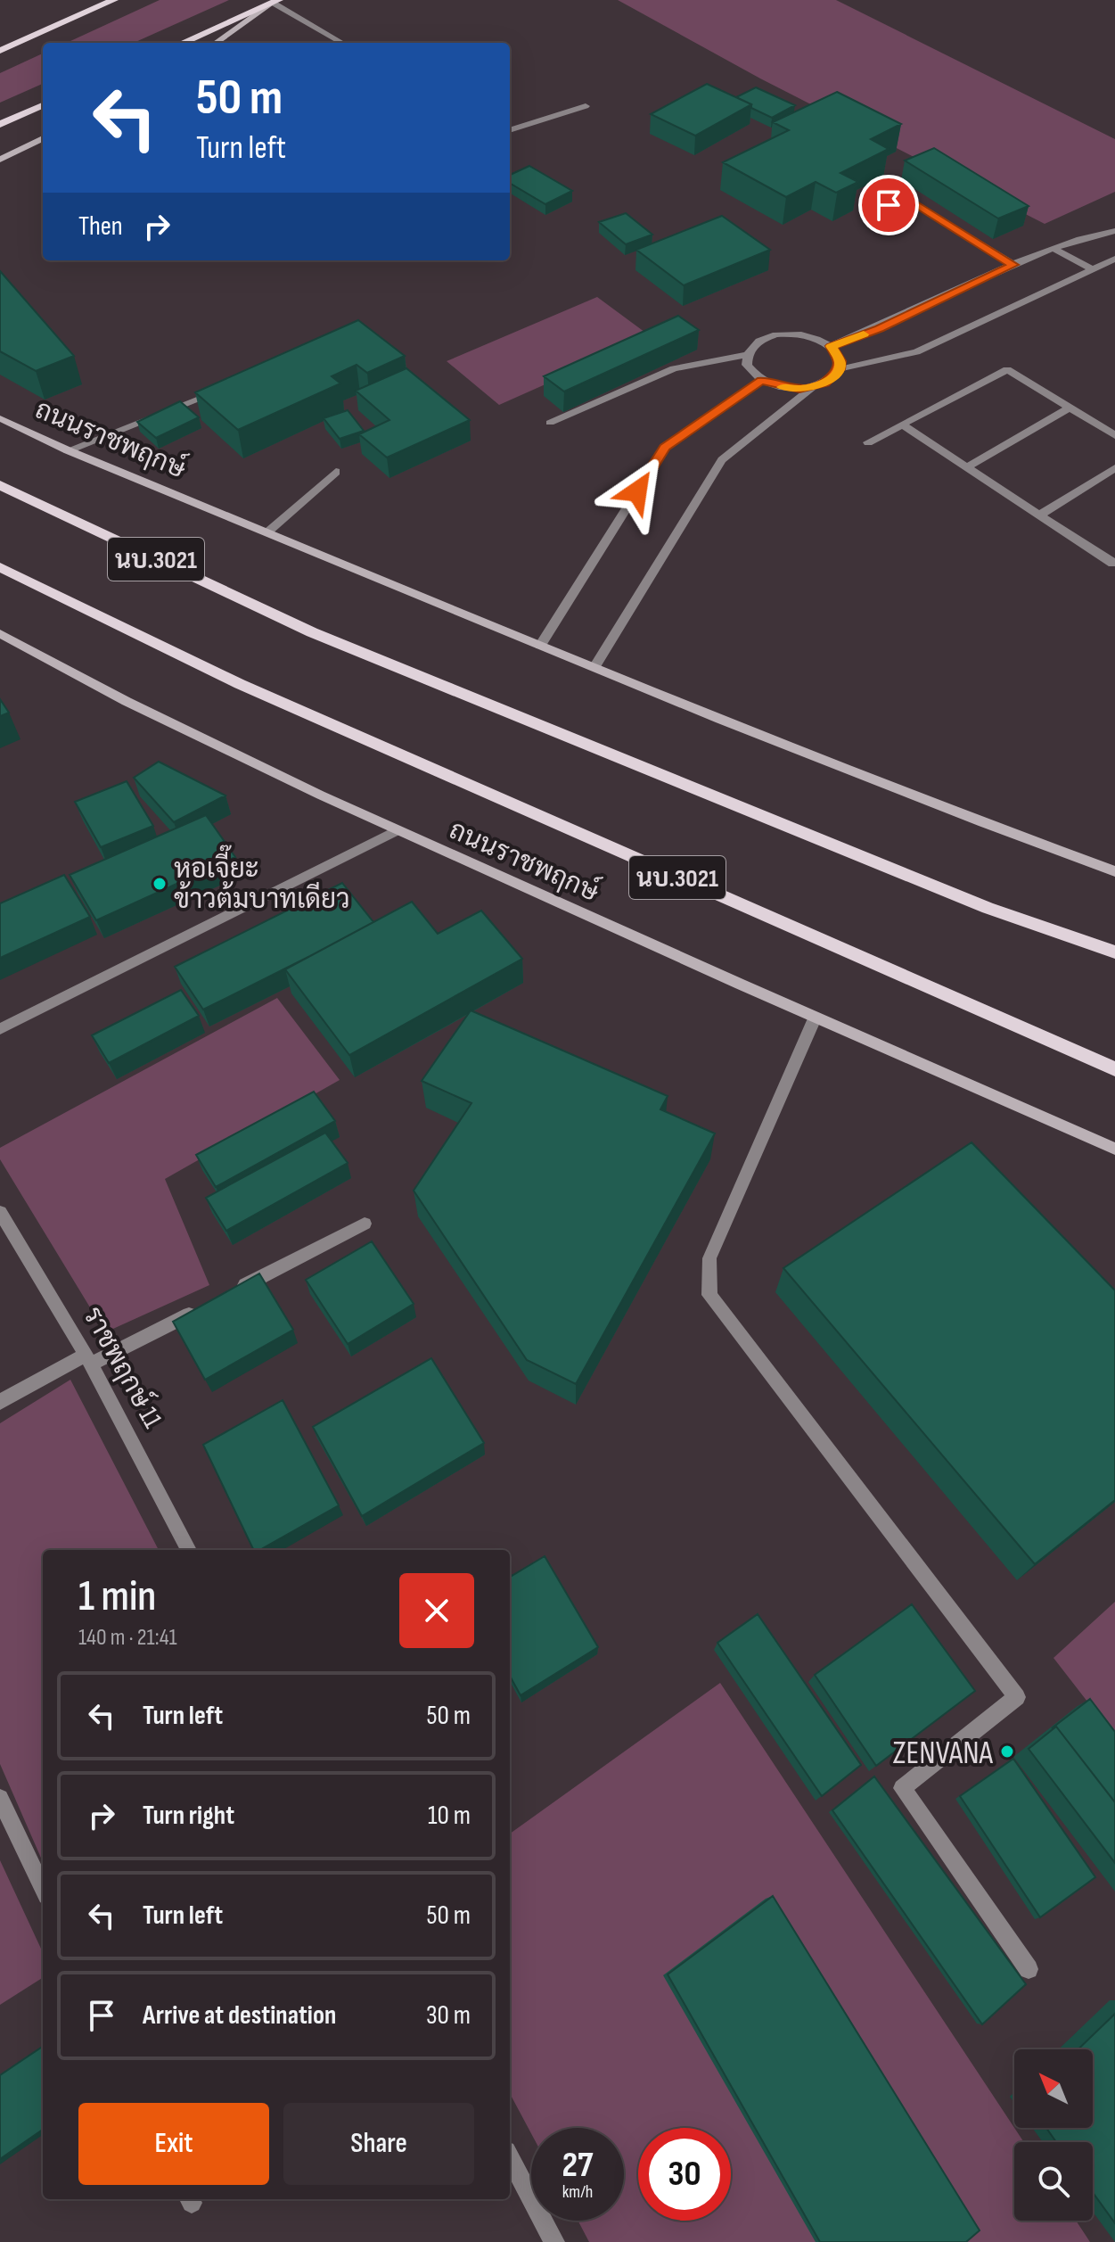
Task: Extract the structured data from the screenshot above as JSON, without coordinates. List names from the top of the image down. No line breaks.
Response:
{"streets":{"main road":["ถนนราชพฤกษ์","นบ.3021"],"street":["ราชพฤกษ์ 11"]},"places":["หอเจี๊ยะ ข้าวต้มบาทเดียว","ZENVANA"],"north":"top left","page":{"turn":["50 m","Turn left"],"then":"Then","heading":["1 min","140 m · 21:41"],"list":[{"name":"Turn left","value":"50 m"},{"name":"Turn right","value":"10 m"},{"name":"Turn left","value":"50 m"},{"name":"Arrive at destination","value":"30 m"}],"buttons":["Exit","Share"],"speed":"27 km/h","limit":"30"}}
